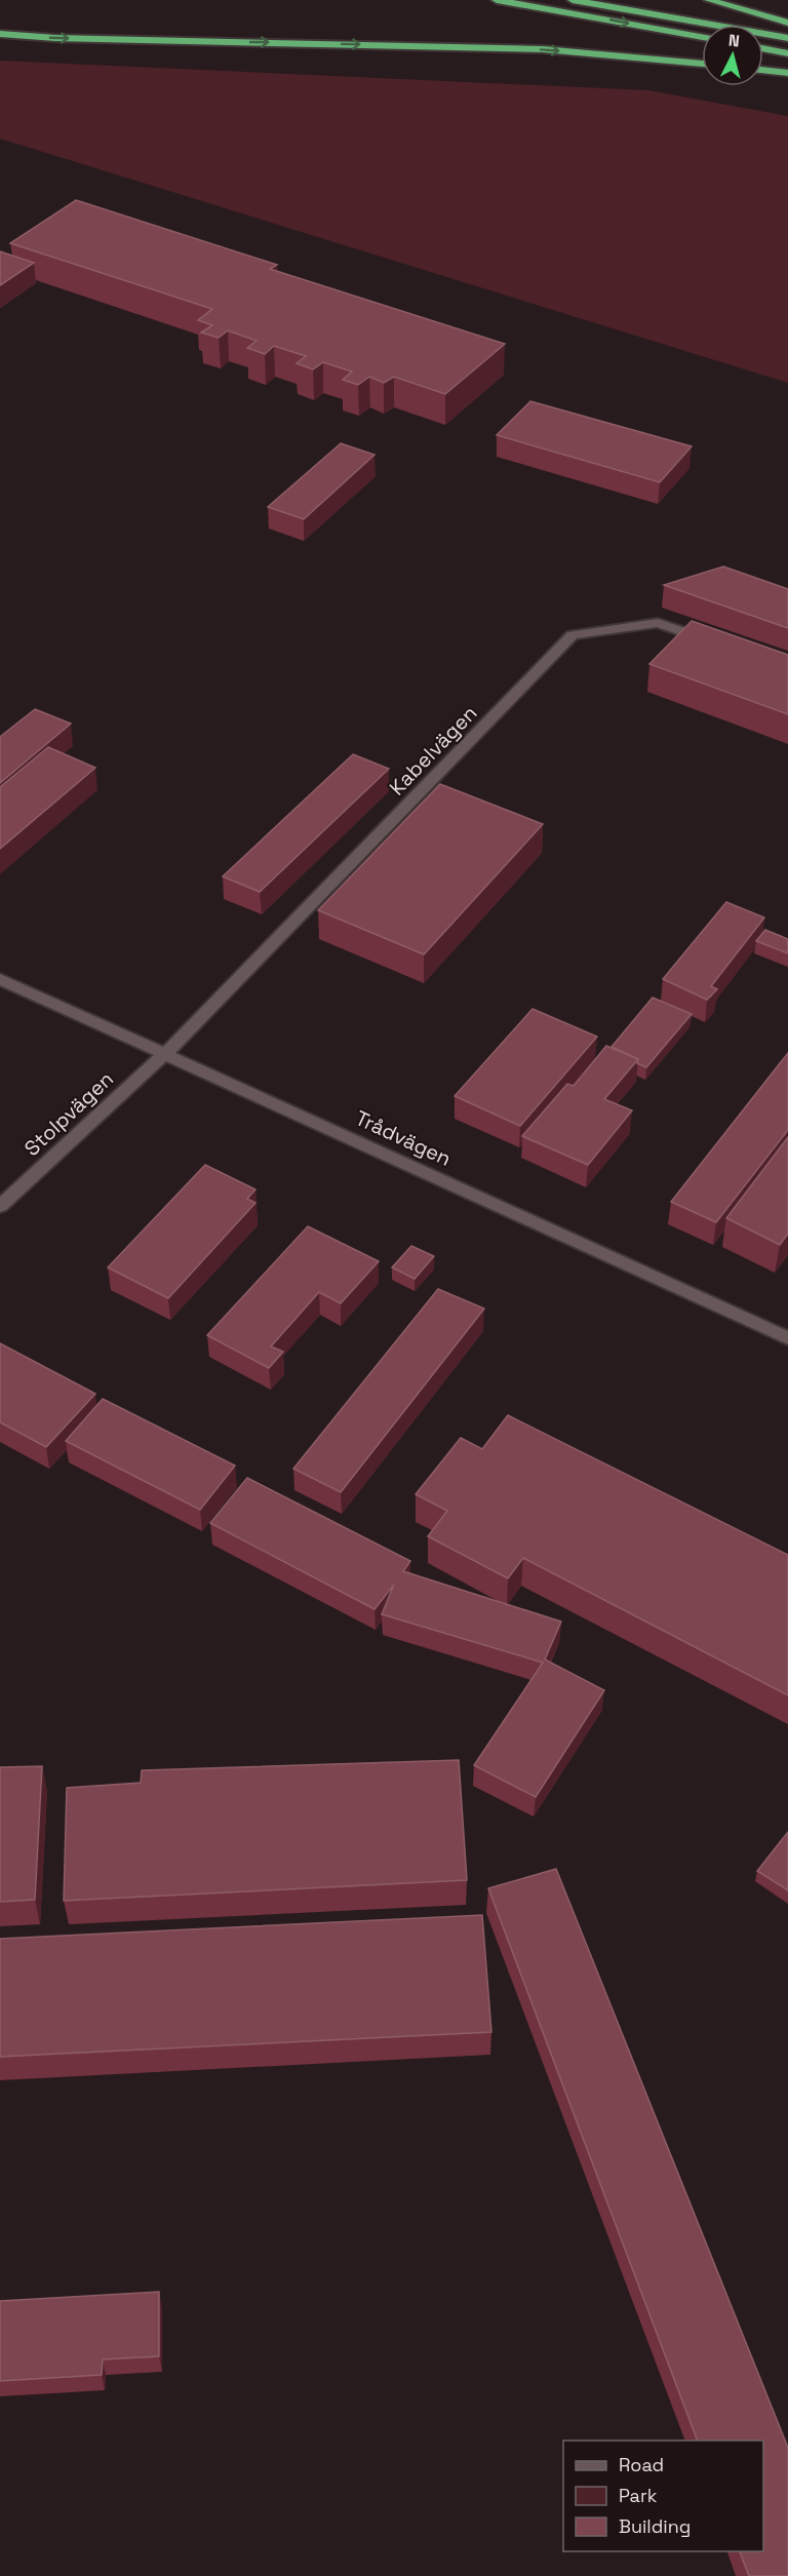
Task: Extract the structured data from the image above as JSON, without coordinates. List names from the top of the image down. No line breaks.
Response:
{"streets":{"street":["Kabelvägen","Stolpvägen","Trådvägen"]},"crossings":[["Kabelvägen","Stolpvägen"],["Kabelvägen","Trådvägen"],["Stolpvägen","Trådvägen"]],"legend":["Road","Park","Building"],"north":"top"}
